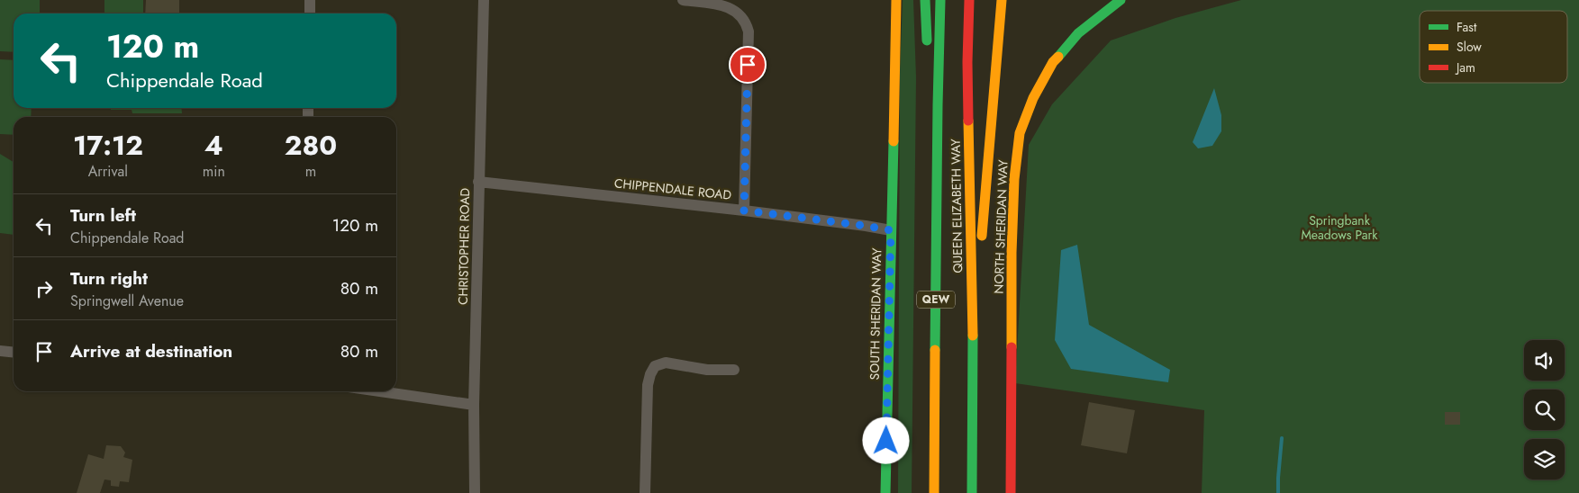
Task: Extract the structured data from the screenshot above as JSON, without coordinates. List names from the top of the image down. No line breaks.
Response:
{"streets":{"main road":["QUEEN ELIZABETH WAY","NORTH SHERIDAN WAY","QEW","SOUTH SHERIDAN WAY"],"street":["CHIPPENDALE ROAD","CHRISTOPHER ROAD"]},"crossings":[["CHIPPENDALE ROAD","CHRISTOPHER ROAD"],["CHIPPENDALE ROAD","SOUTH SHERIDAN WAY"]],"parks":["Springbank Meadows Park"],"legend":["Fast","Slow","Jam"],"page":{"turn":["120 m","Chippendale Road"],"eta":["17:12","Arrival","4","min","280","m"],"list":[{"name":"Turn left","note":"Chippendale Road","value":"120 m"},{"name":"Turn right","note":"Springwell Avenue","value":"80 m"},{"name":"Arrive at destination","value":"80 m"}]}}
